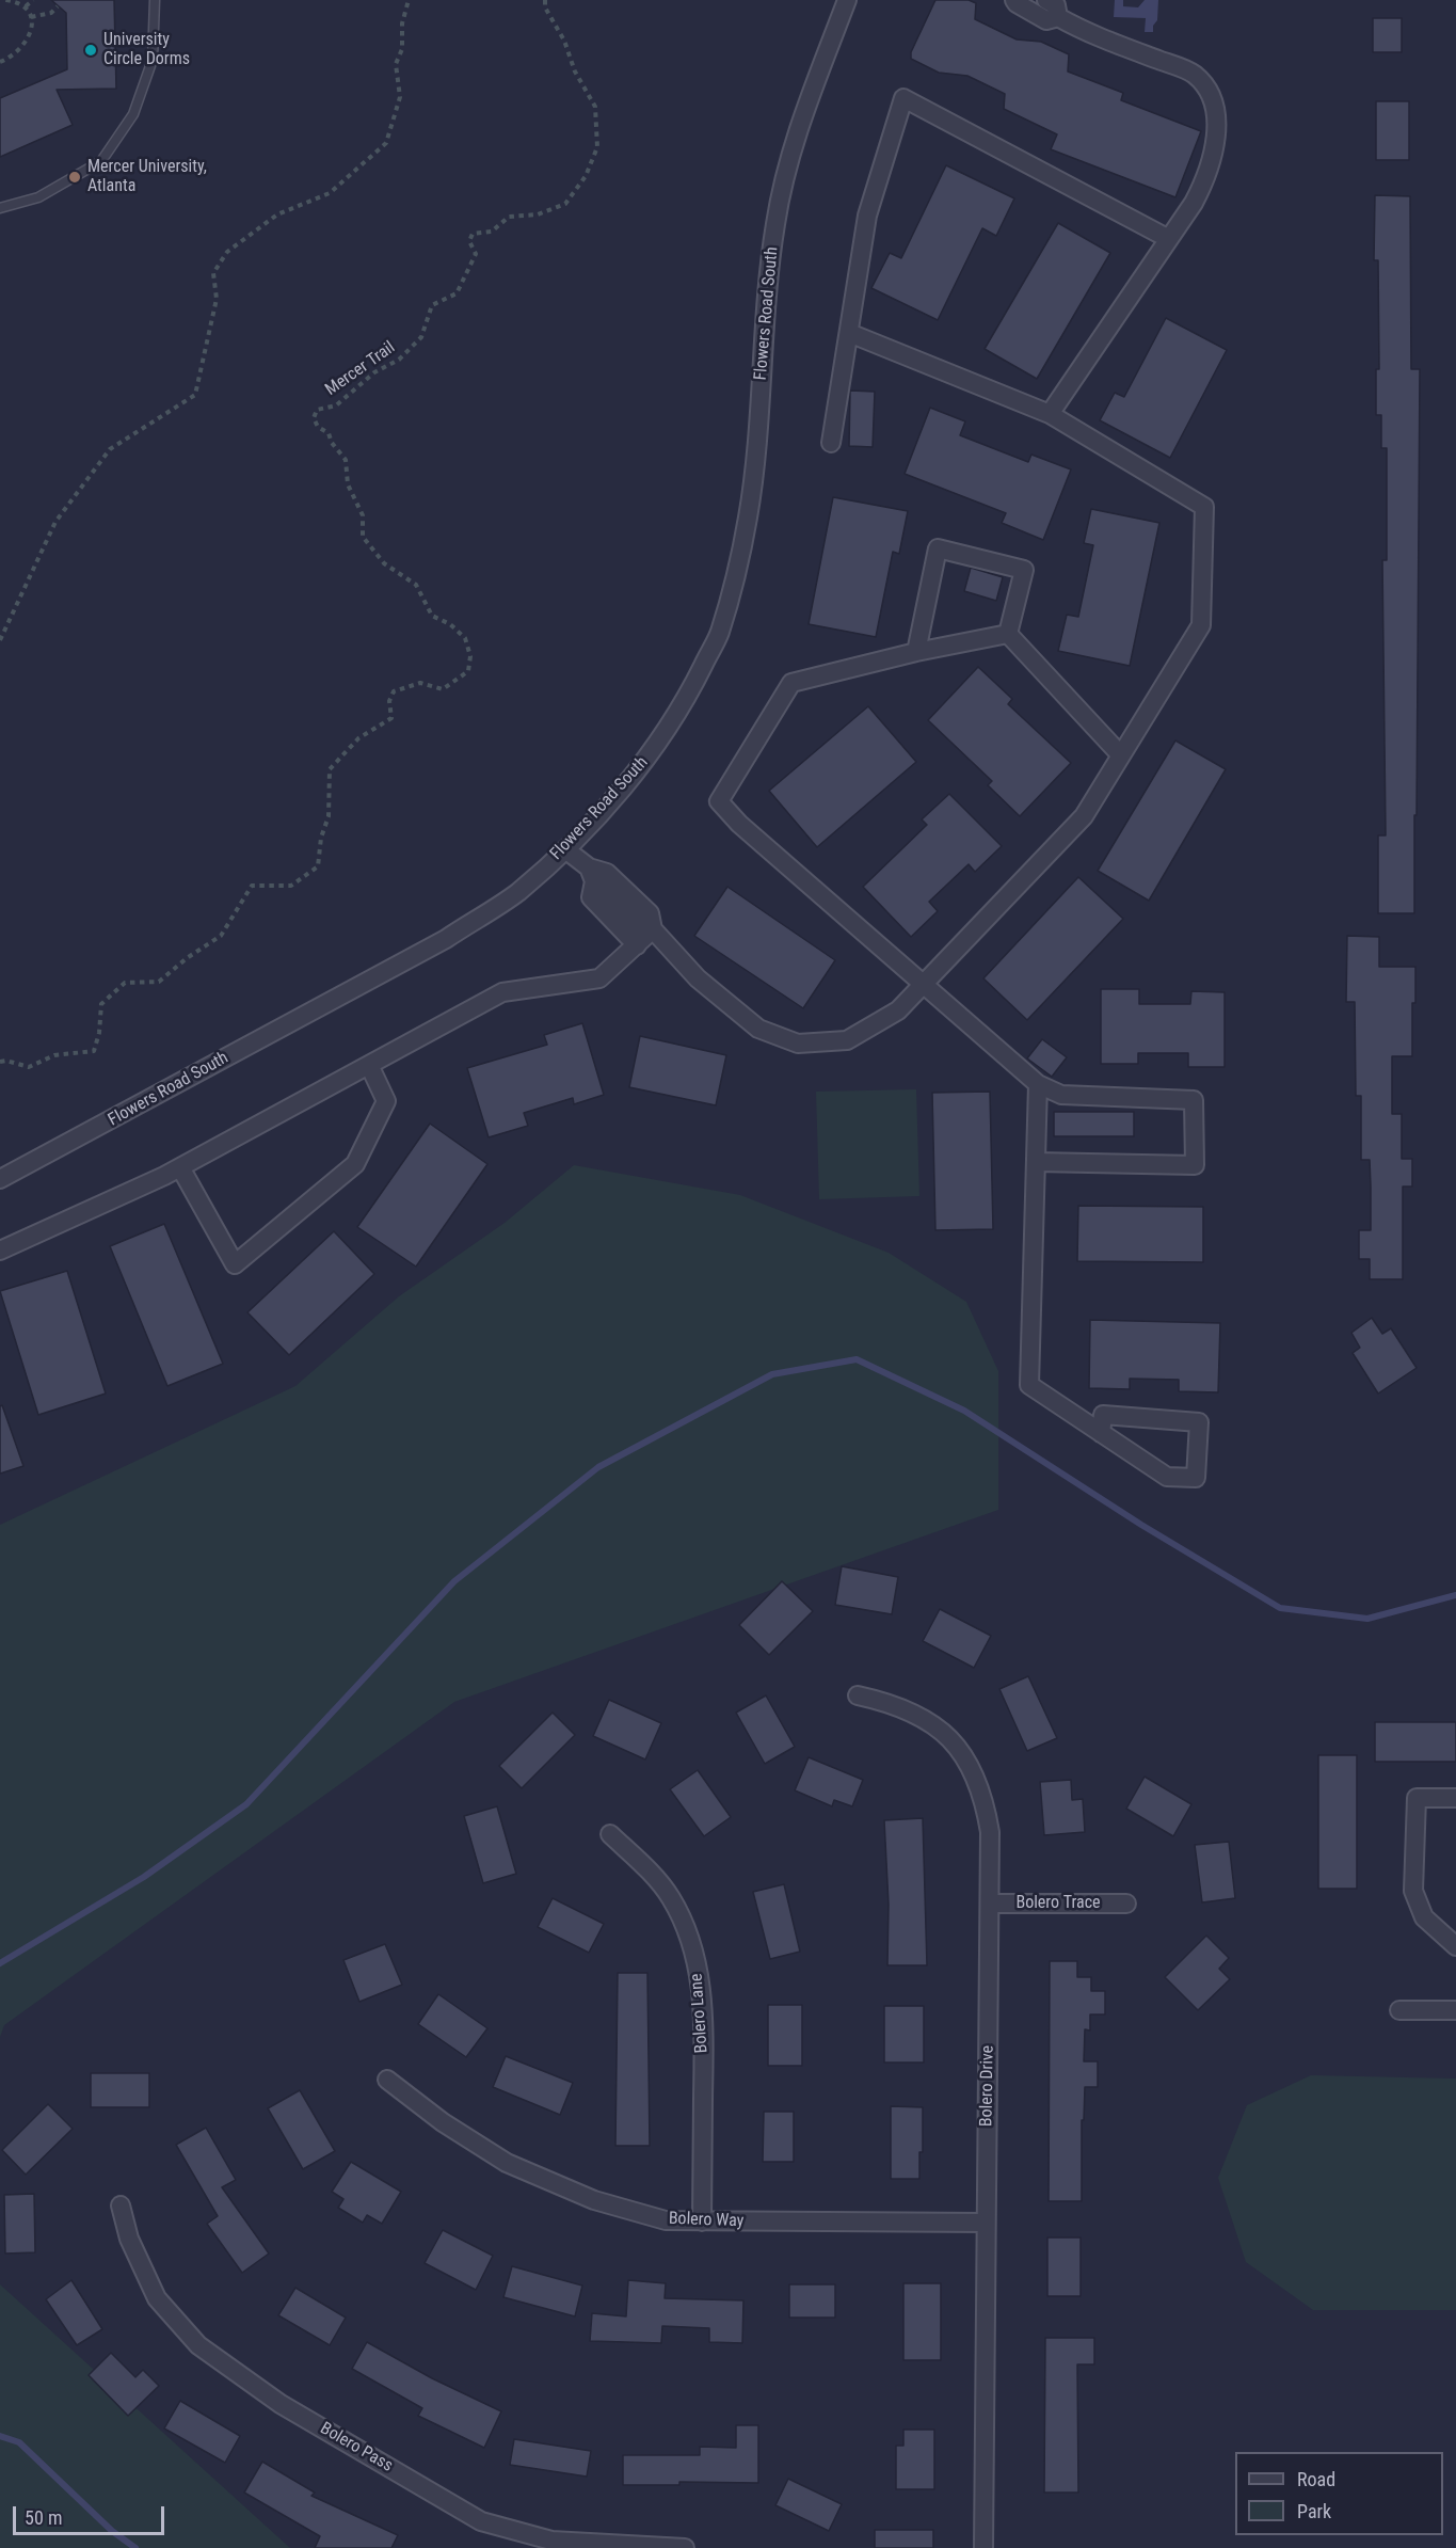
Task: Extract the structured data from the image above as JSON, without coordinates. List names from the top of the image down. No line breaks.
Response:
{"streets":{"street":["Flowers Road South","Bolero Trace","Bolero Lane","Bolero Drive","Bolero Way","Bolero Pass"],"path":["Mercer Trail"]},"crossings":[["Bolero Trace","Bolero Drive"],["Bolero Lane","Bolero Way"],["Bolero Drive","Bolero Way"]],"places":["University Circle Dorms","Mercer University, Atlanta"],"legend":["Road","Park"],"scale_bar":"50 m"}
